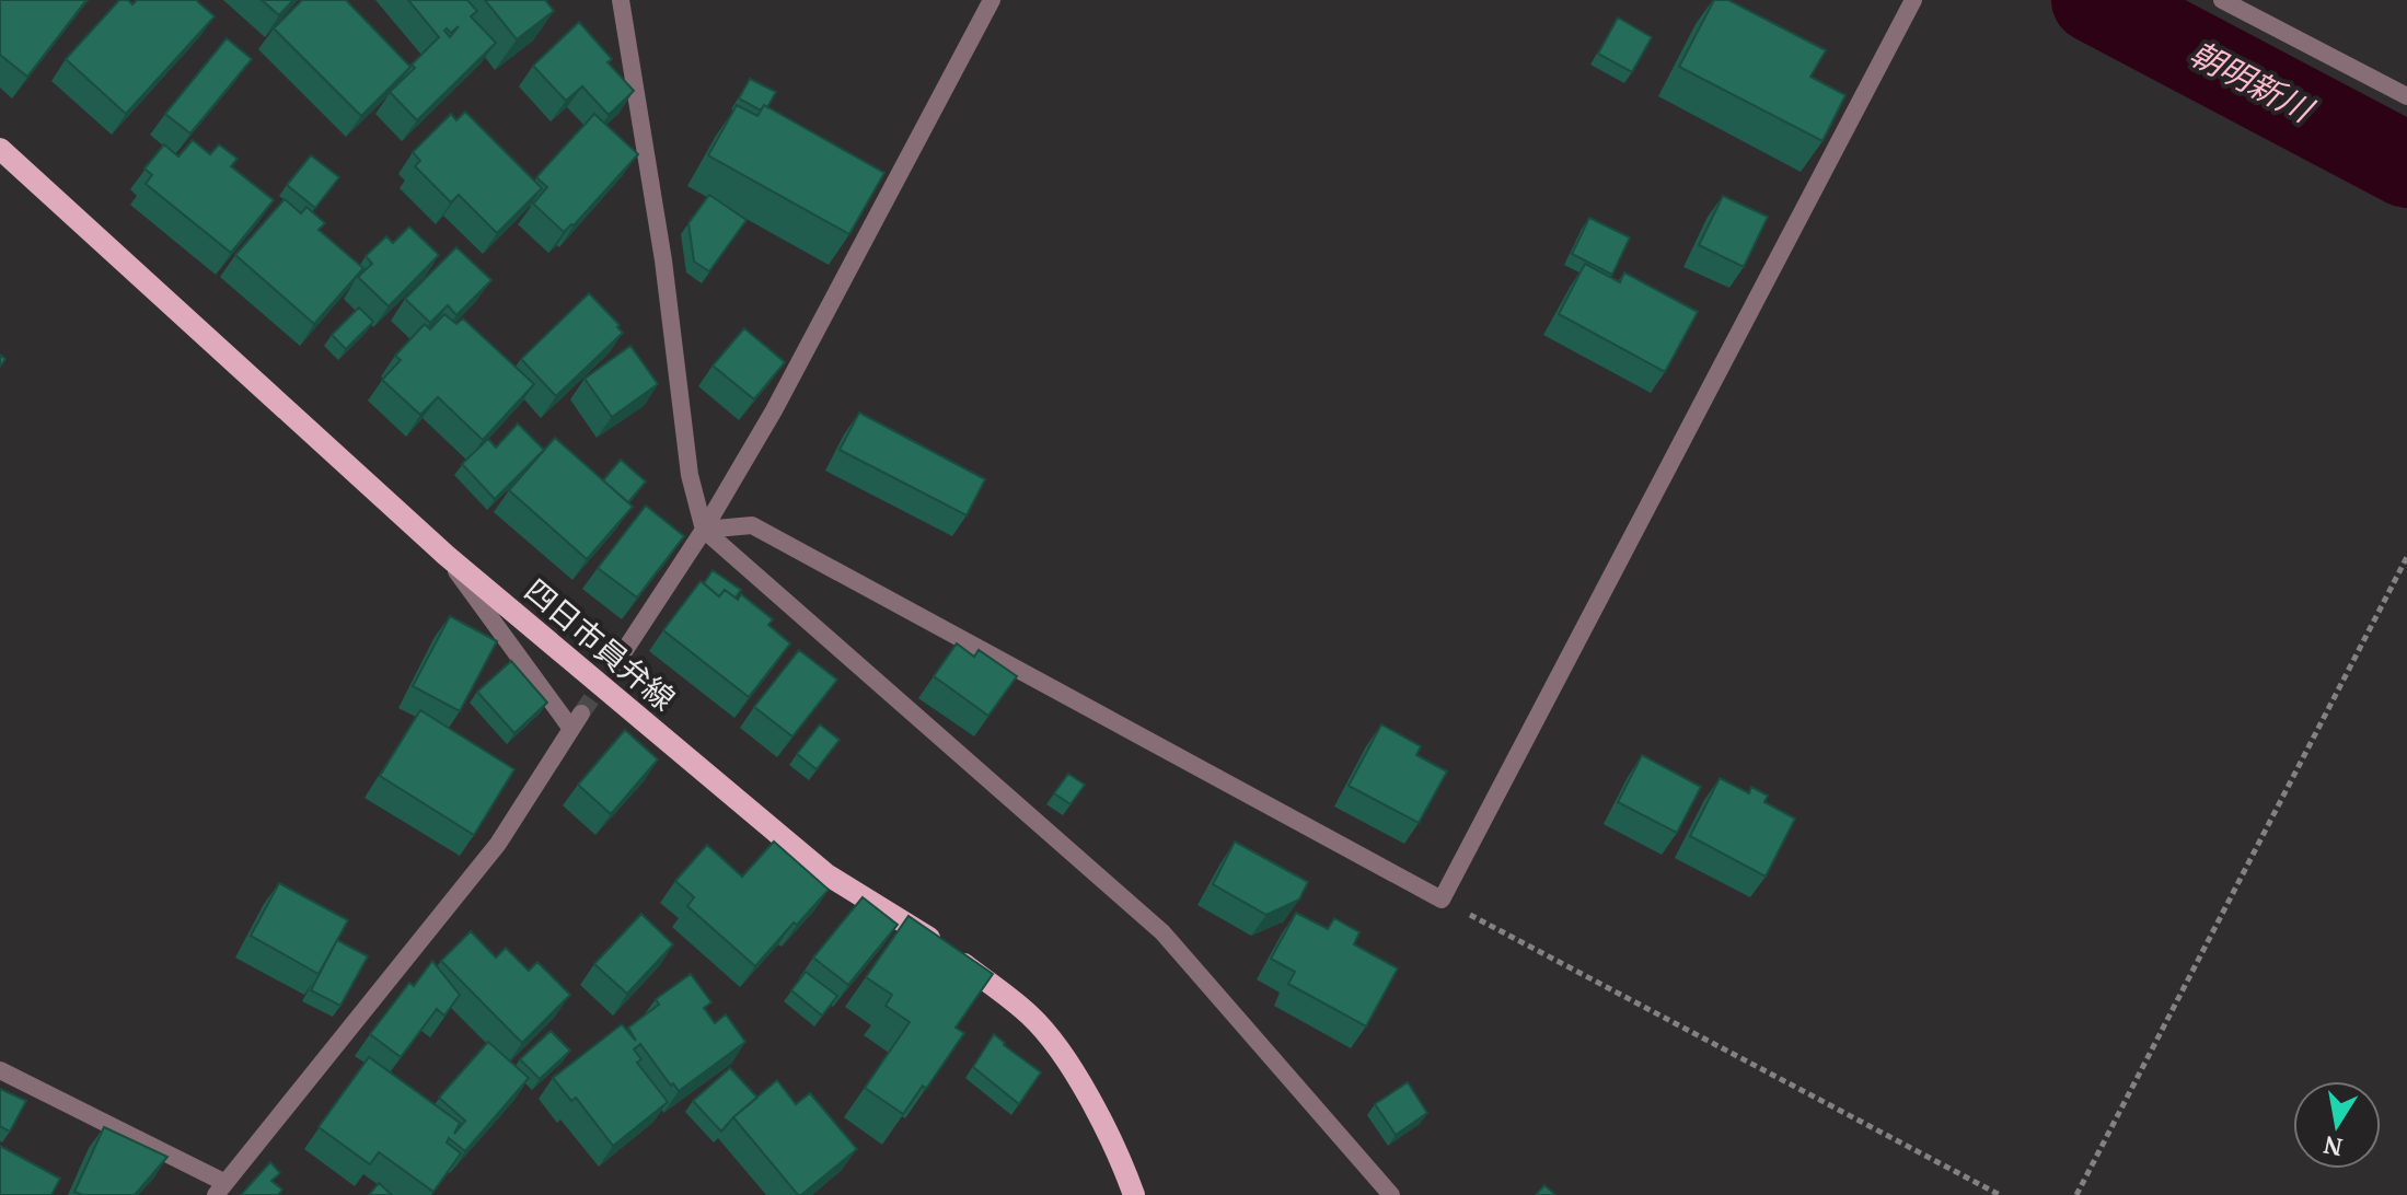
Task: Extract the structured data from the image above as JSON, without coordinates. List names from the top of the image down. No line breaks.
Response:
{"streets":{"main road":["四日市員弁線"]},"water":["朝明新川"],"north":"bottom"}
